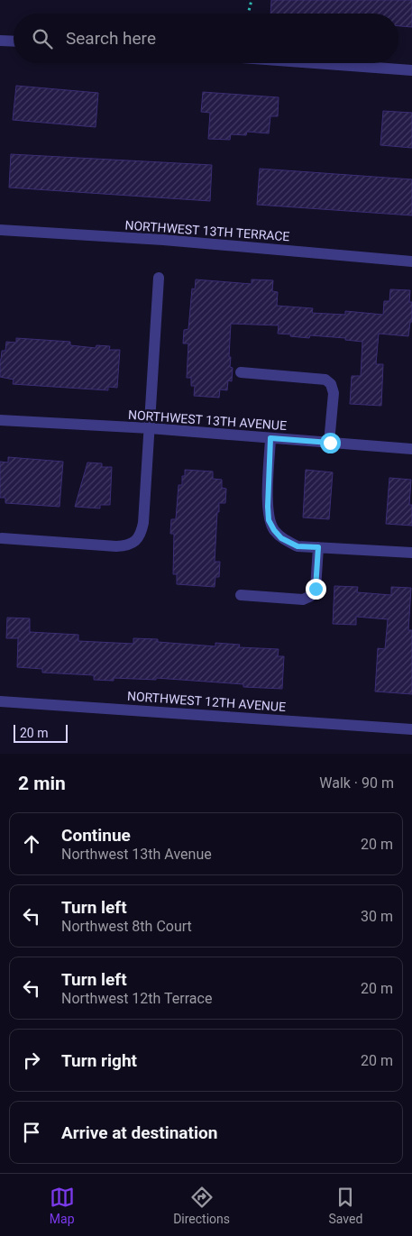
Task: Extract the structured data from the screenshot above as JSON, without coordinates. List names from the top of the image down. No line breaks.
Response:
{"streets":{"street":["NORTHWEST 13TH TERRACE","NORTHWEST 13TH AVENUE","NORTHWEST 12TH AVENUE"]},"scale_bar":"20 m","page":{"search":"Search here","scale":"20 m","heading":["2 min","Walk · 90 m"],"list":[["Continue","Northwest 13th Avenue","20 m"],["Turn left","Northwest 8th Court","30 m"],["Turn left","Northwest 12th Terrace","20 m"],["Turn right","20 m"],"Arrive at destination"],"nav":["Map","Directions","Saved"]}}
